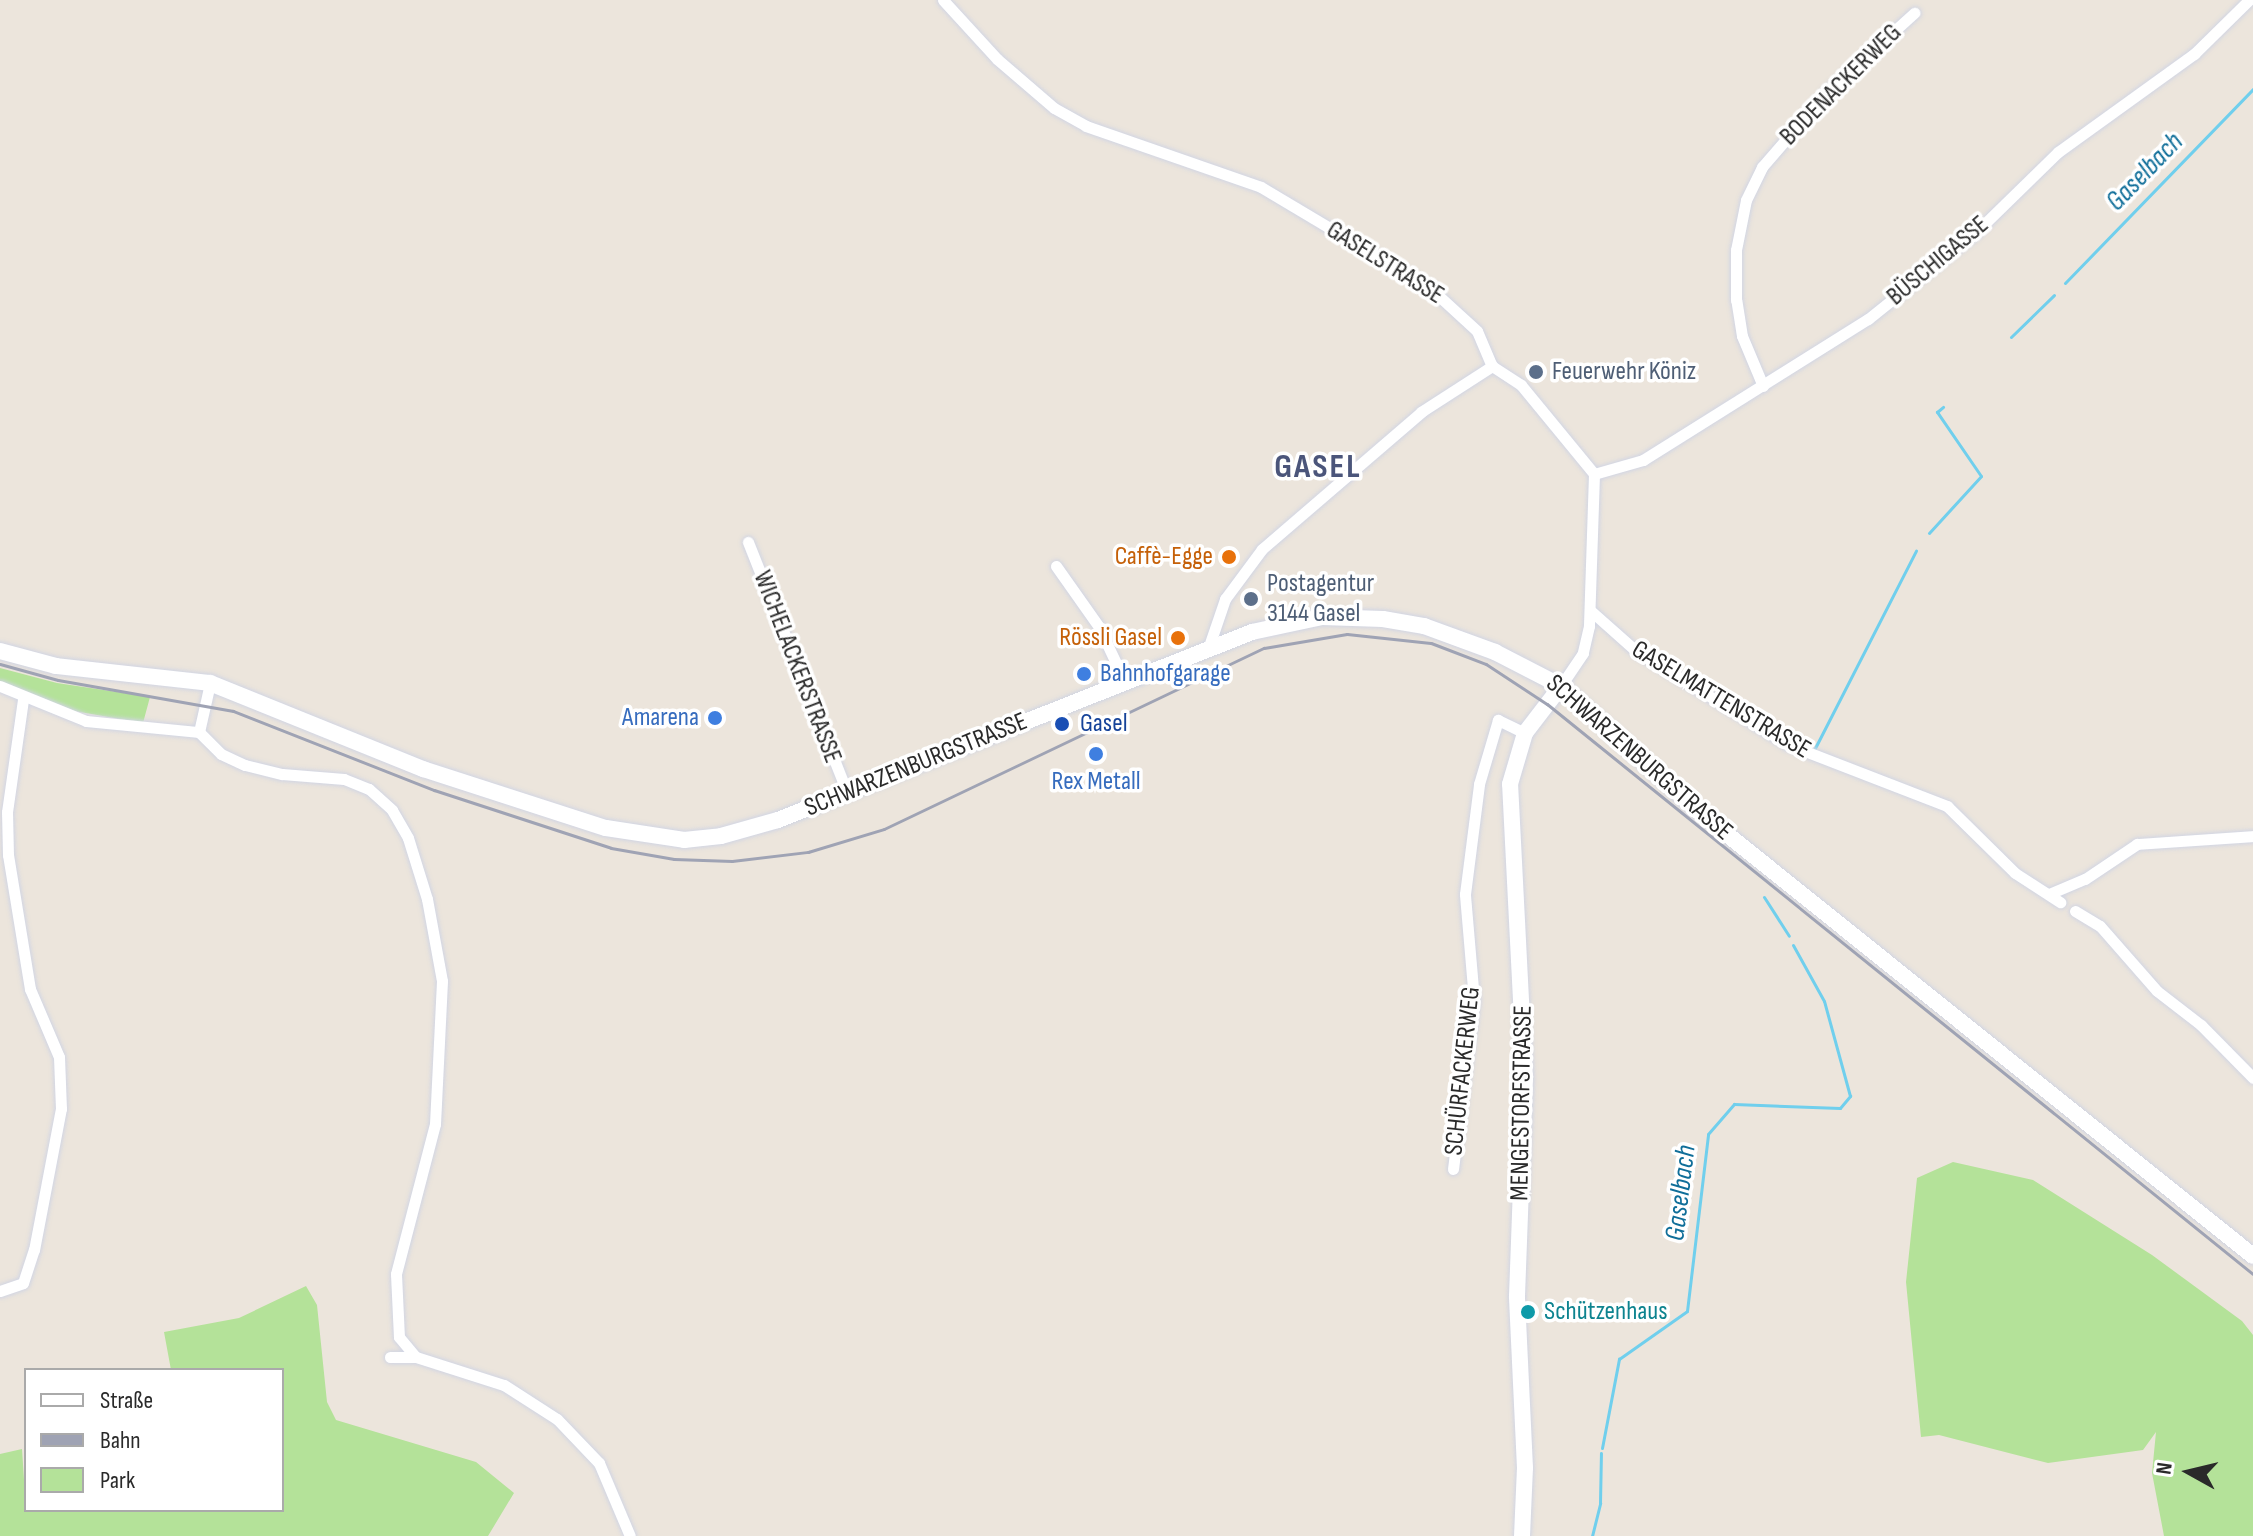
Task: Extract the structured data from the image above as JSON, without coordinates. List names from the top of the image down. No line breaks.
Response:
{"streets":{"main road":["SCHWARZENBURGSTRASSE","MENGESTORFSTRASSE"],"street":["BODENACKERWEG","BÜSCHIGASSE","GASELSTRASSE","WICHELACKERSTRASSE","GASELMATTENSTRASSE","SCHÜRFACKERWEG"]},"crossings":[["BODENACKERWEG","BÜSCHIGASSE"],["WICHELACKERSTRASSE","SCHWARZENBURGSTRASSE"],["SCHWARZENBURGSTRASSE","MENGESTORFSTRASSE"],["SCHÜRFACKERWEG","MENGESTORFSTRASSE"]],"districts":["GASEL"],"water":["Gaselbach"],"places":["Feuerwehr Köniz","Caffè-Egge","Postagentur 3144 Gasel","Rössli Gasel","Bahnhofgarage","Amarena","Gasel","Rex Metall","Schützenhaus"],"legend":["Straße","Bahn","Park"],"north":"left"}
